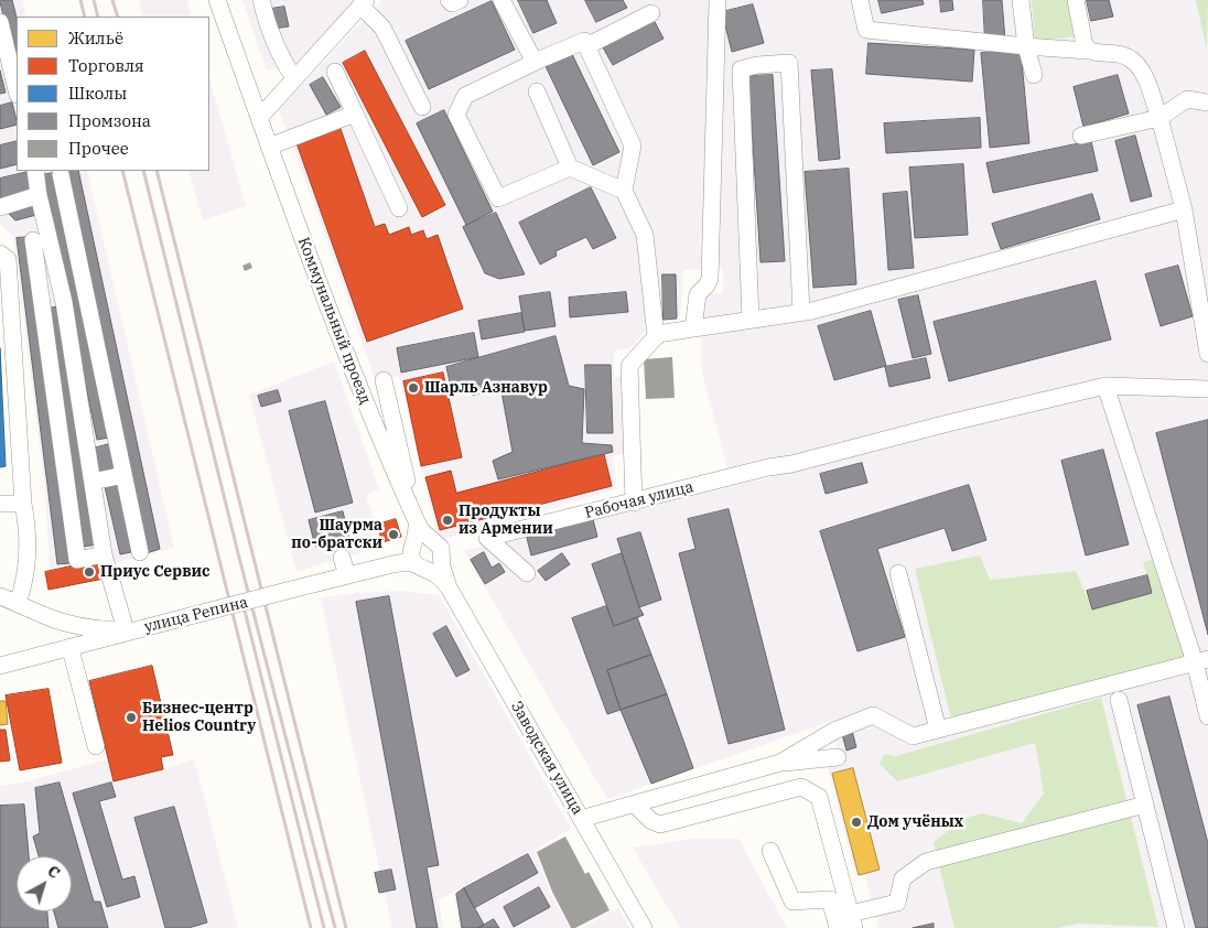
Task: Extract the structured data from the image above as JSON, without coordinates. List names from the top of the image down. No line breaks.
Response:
{"streets":{"street":["Коммунальный проезд","Рабочая улица","улица Репина","Заводская улица"]},"crossings":[["Коммунальный проезд","Заводская улица"],["улица Репина","Заводская улица"]],"places":["Шарль Азнавур","Продукты из Армении","Шаурма по-братски","Приус Сервис","Бизнес-центр Helios Country","Дом учёных"],"legend":["Жильё","Торговля","Школы","Промзона","Прочее"],"north":"top right"}
